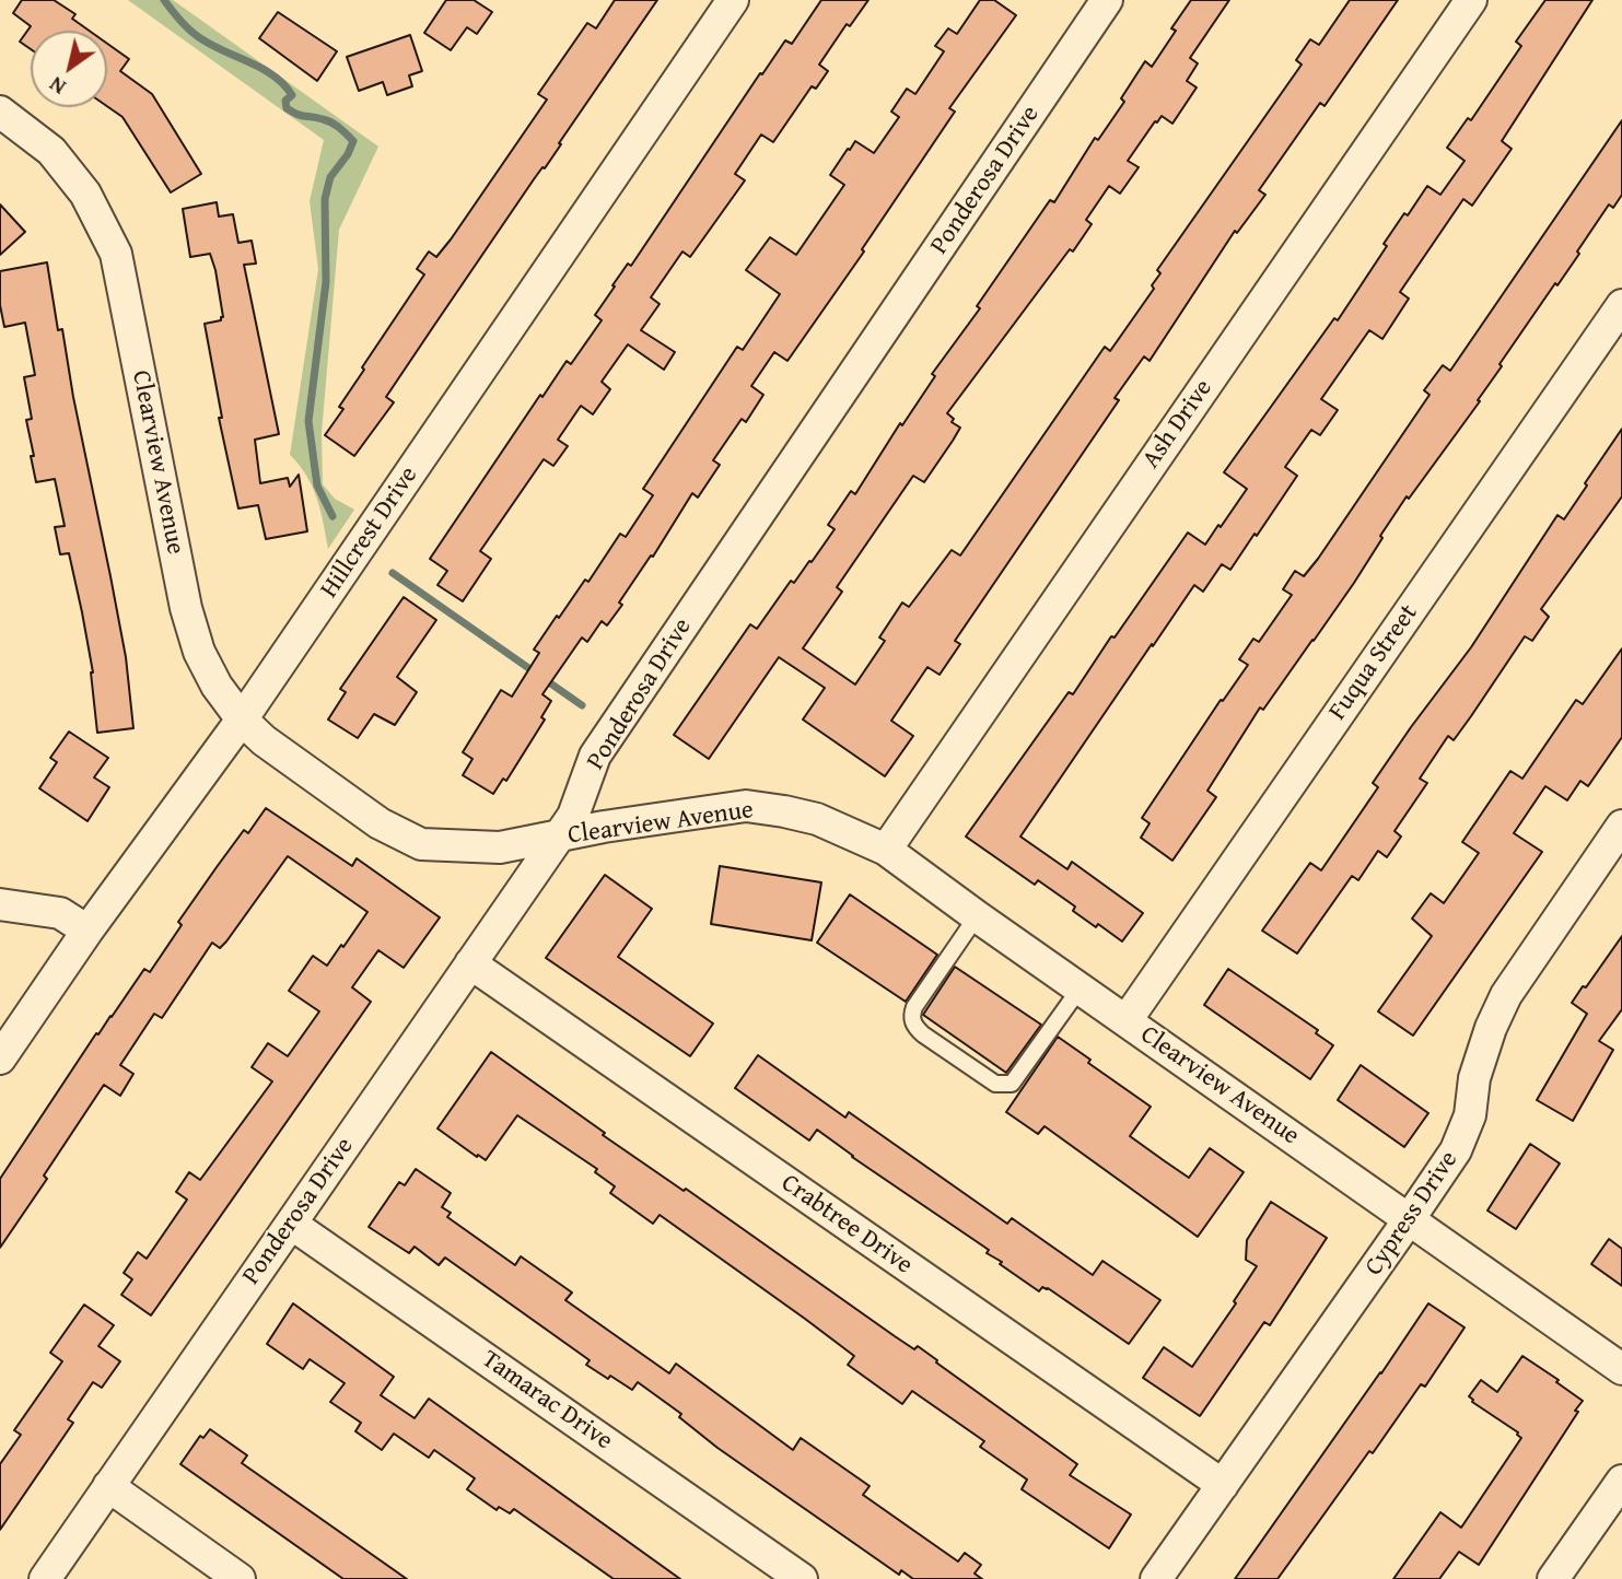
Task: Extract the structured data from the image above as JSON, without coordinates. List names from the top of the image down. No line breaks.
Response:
{"streets":{"street":["Ponderosa Drive","Ash Drive","Clearview Avenue","Hillcrest Drive","Fuqua Street","Cypress Drive","Crabtree Drive","Tamarac Drive"]},"crossings":[["Ponderosa Drive","Clearview Avenue"],["Ponderosa Drive","Crabtree Drive"],["Ponderosa Drive","Tamarac Drive"],["Ash Drive","Clearview Avenue"],["Clearview Avenue","Hillcrest Drive"],["Clearview Avenue","Fuqua Street"],["Clearview Avenue","Cypress Drive"],["Cypress Drive","Crabtree Drive"]],"north":"bottom left"}
